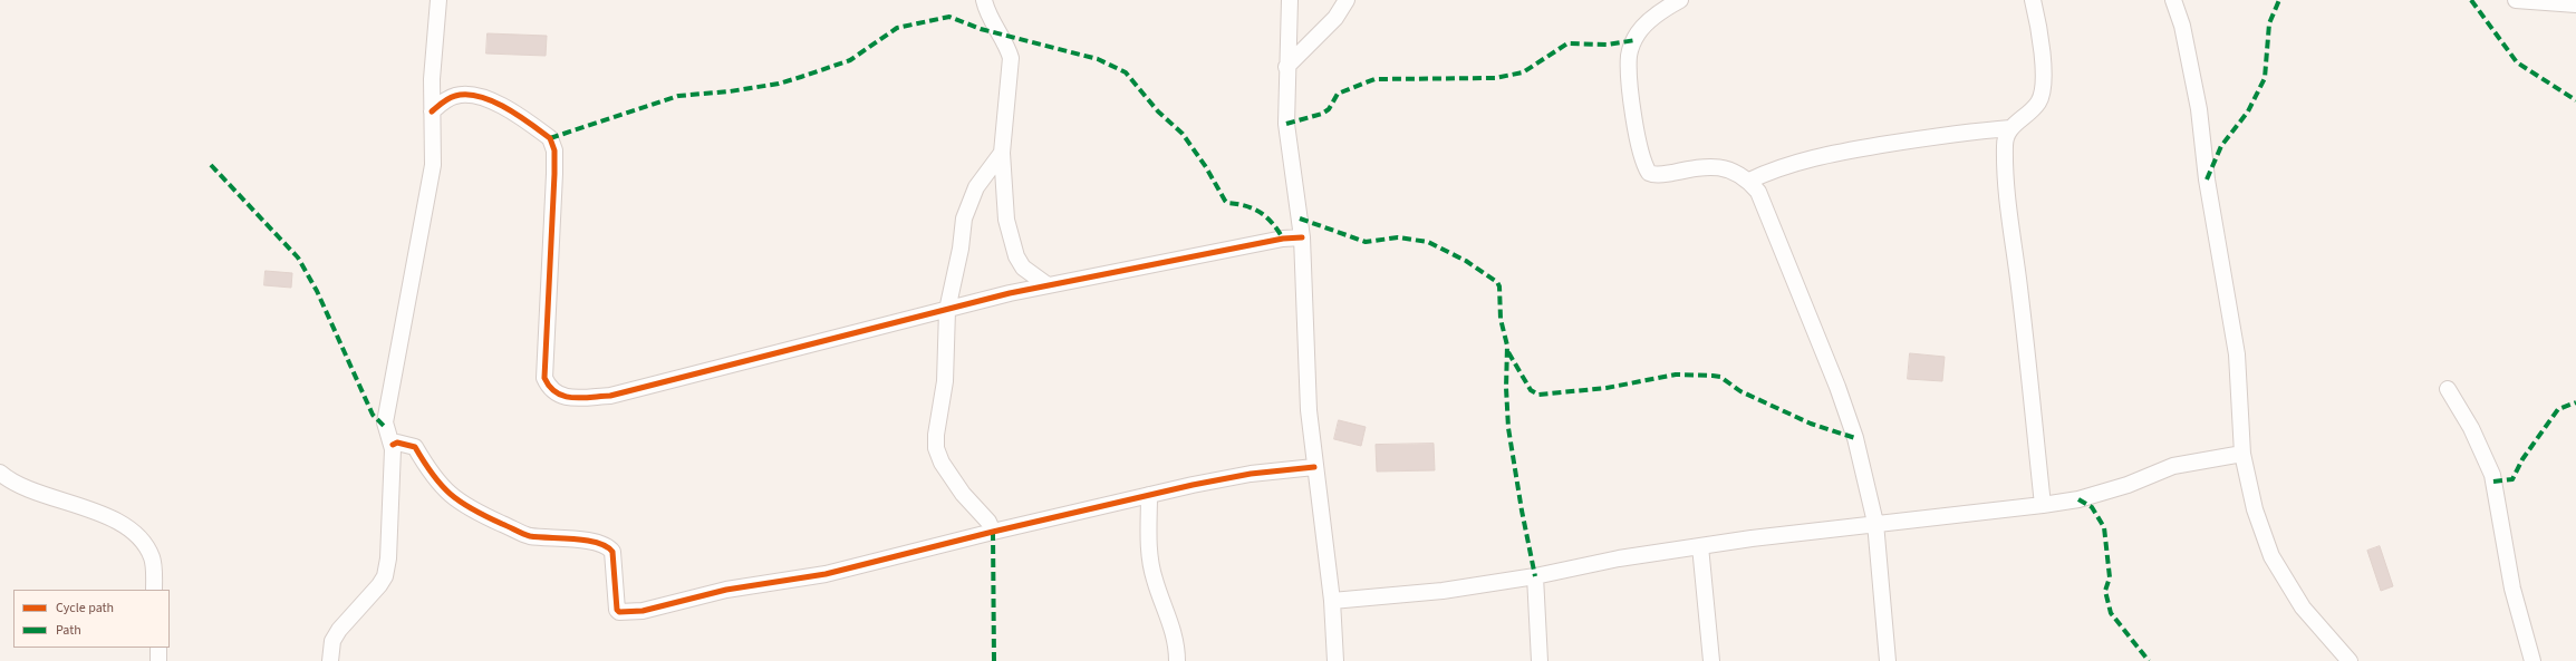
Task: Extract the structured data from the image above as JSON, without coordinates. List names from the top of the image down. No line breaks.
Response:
{"legend":["Cycle path","Path"]}
